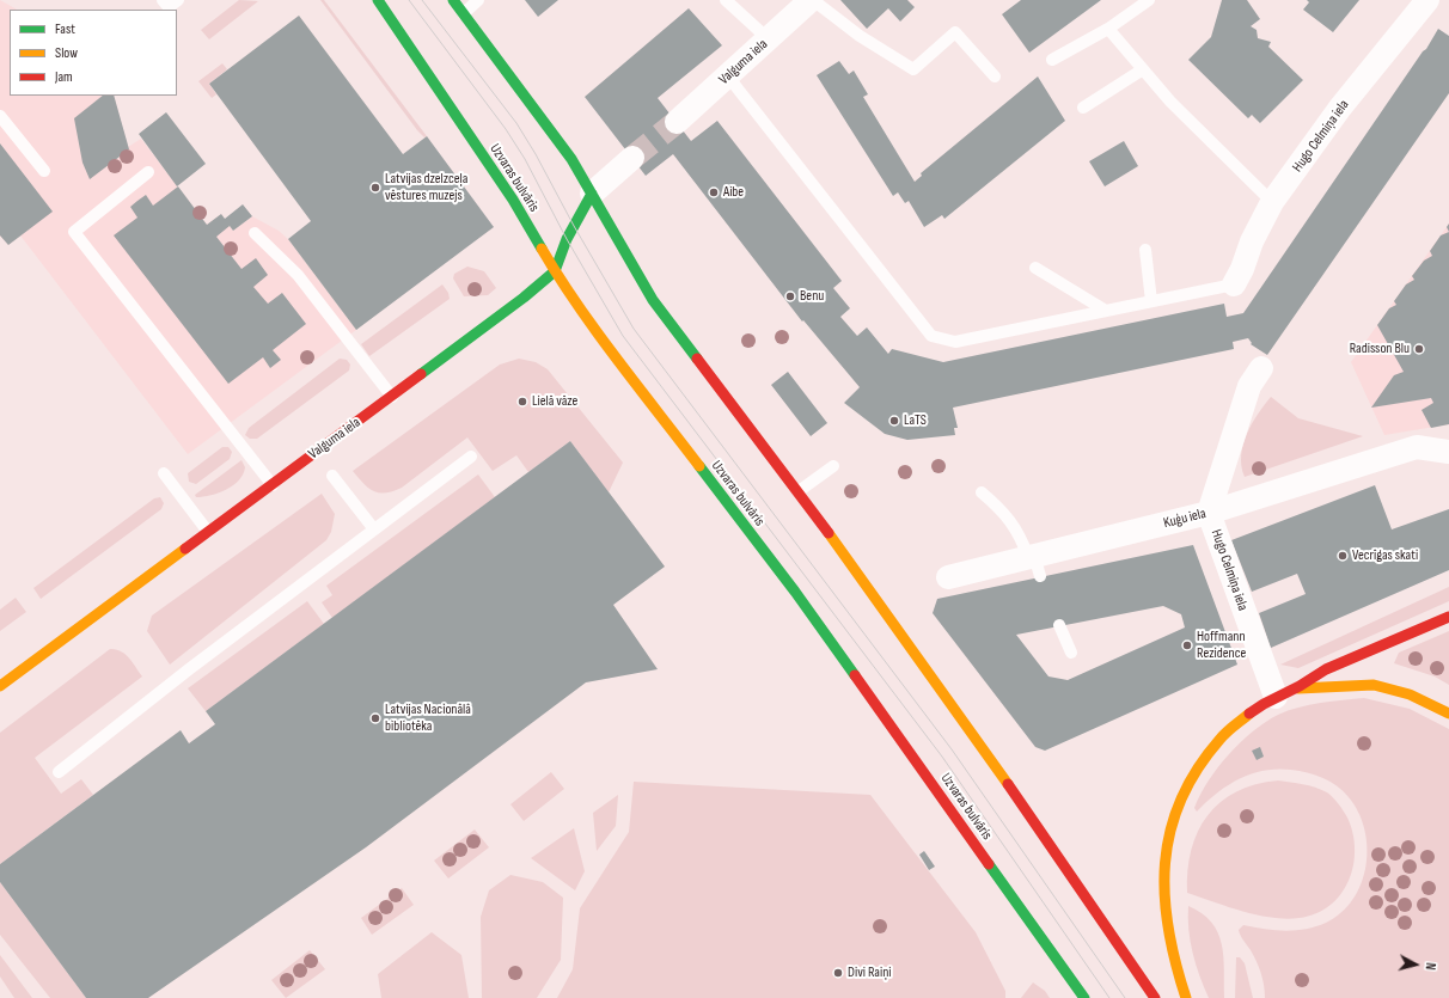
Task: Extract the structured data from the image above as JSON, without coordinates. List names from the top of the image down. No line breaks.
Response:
{"streets":{"main road":["Valguma iela","Uzvaras bulvāris"],"street":["Hugo Celmiņa iela","Kuģu iela"]},"crossings":[["Valguma iela","Uzvaras bulvāris"],["Hugo Celmiņa iela","Kuģu iela"]],"places":["Latvijas dzelzceļa vēstures muzejs","Aibe","Benu","Radisson Blu","Lielā vāze","LaTS","Vecrīgas skati","Hoffmann Rezidence","Latvijas Nacionālā bibliotēka","Divi Raiņi"],"legend":["Fast","Slow","Jam"],"north":"right"}
